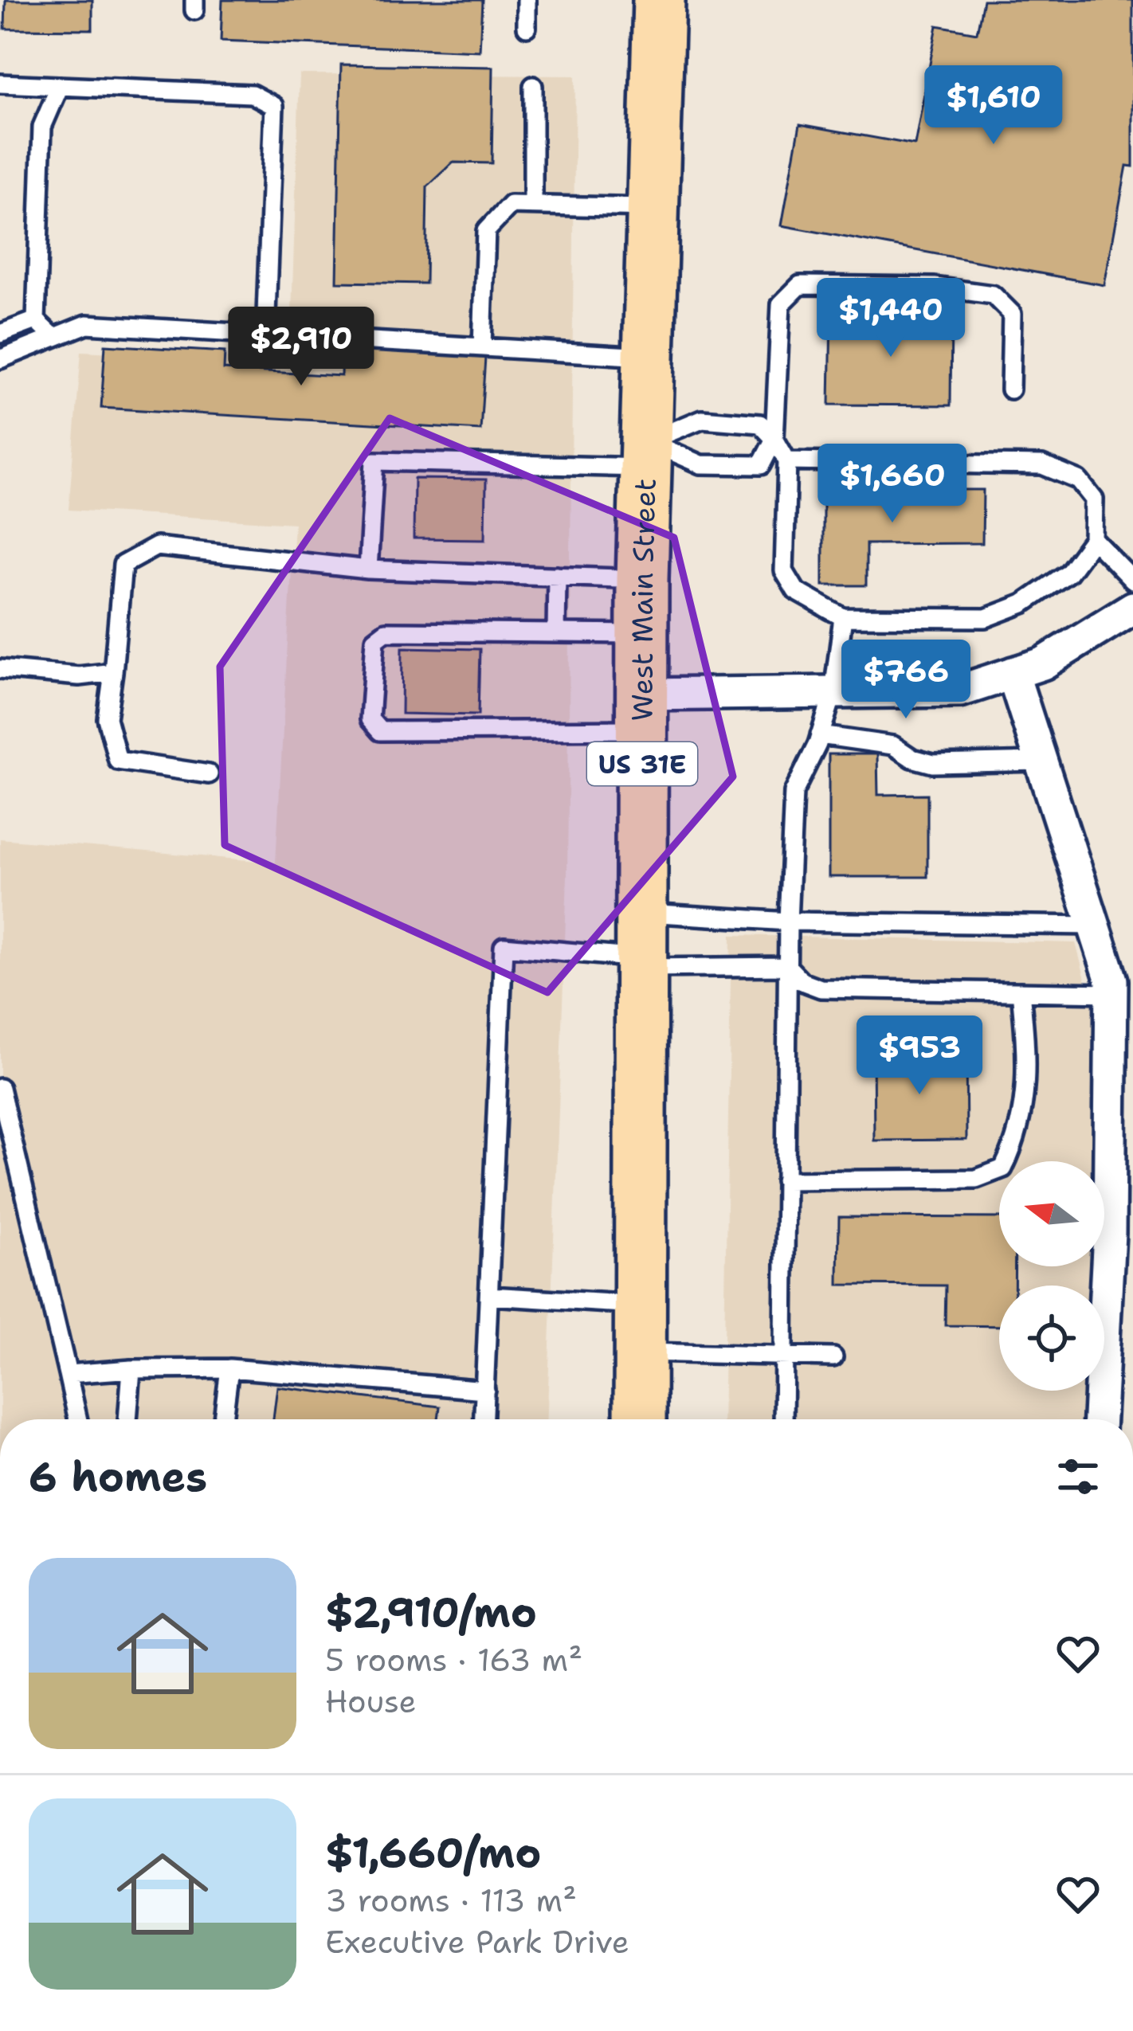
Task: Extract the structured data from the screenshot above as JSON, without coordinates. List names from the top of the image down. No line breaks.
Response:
{"streets":{"main road":["West Main Street","US 31E"]},"north":"left","page":{"price":["$1,610","$1,440","$2,910","$1,660","$766","$953"],"heading":"6 homes","list":[{"name":"$2,910/mo","note":"5 rooms · 163 m² · House"},{"name":"$1,660/mo","note":"3 rooms · 113 m² · Executive Park Drive"}]}}
